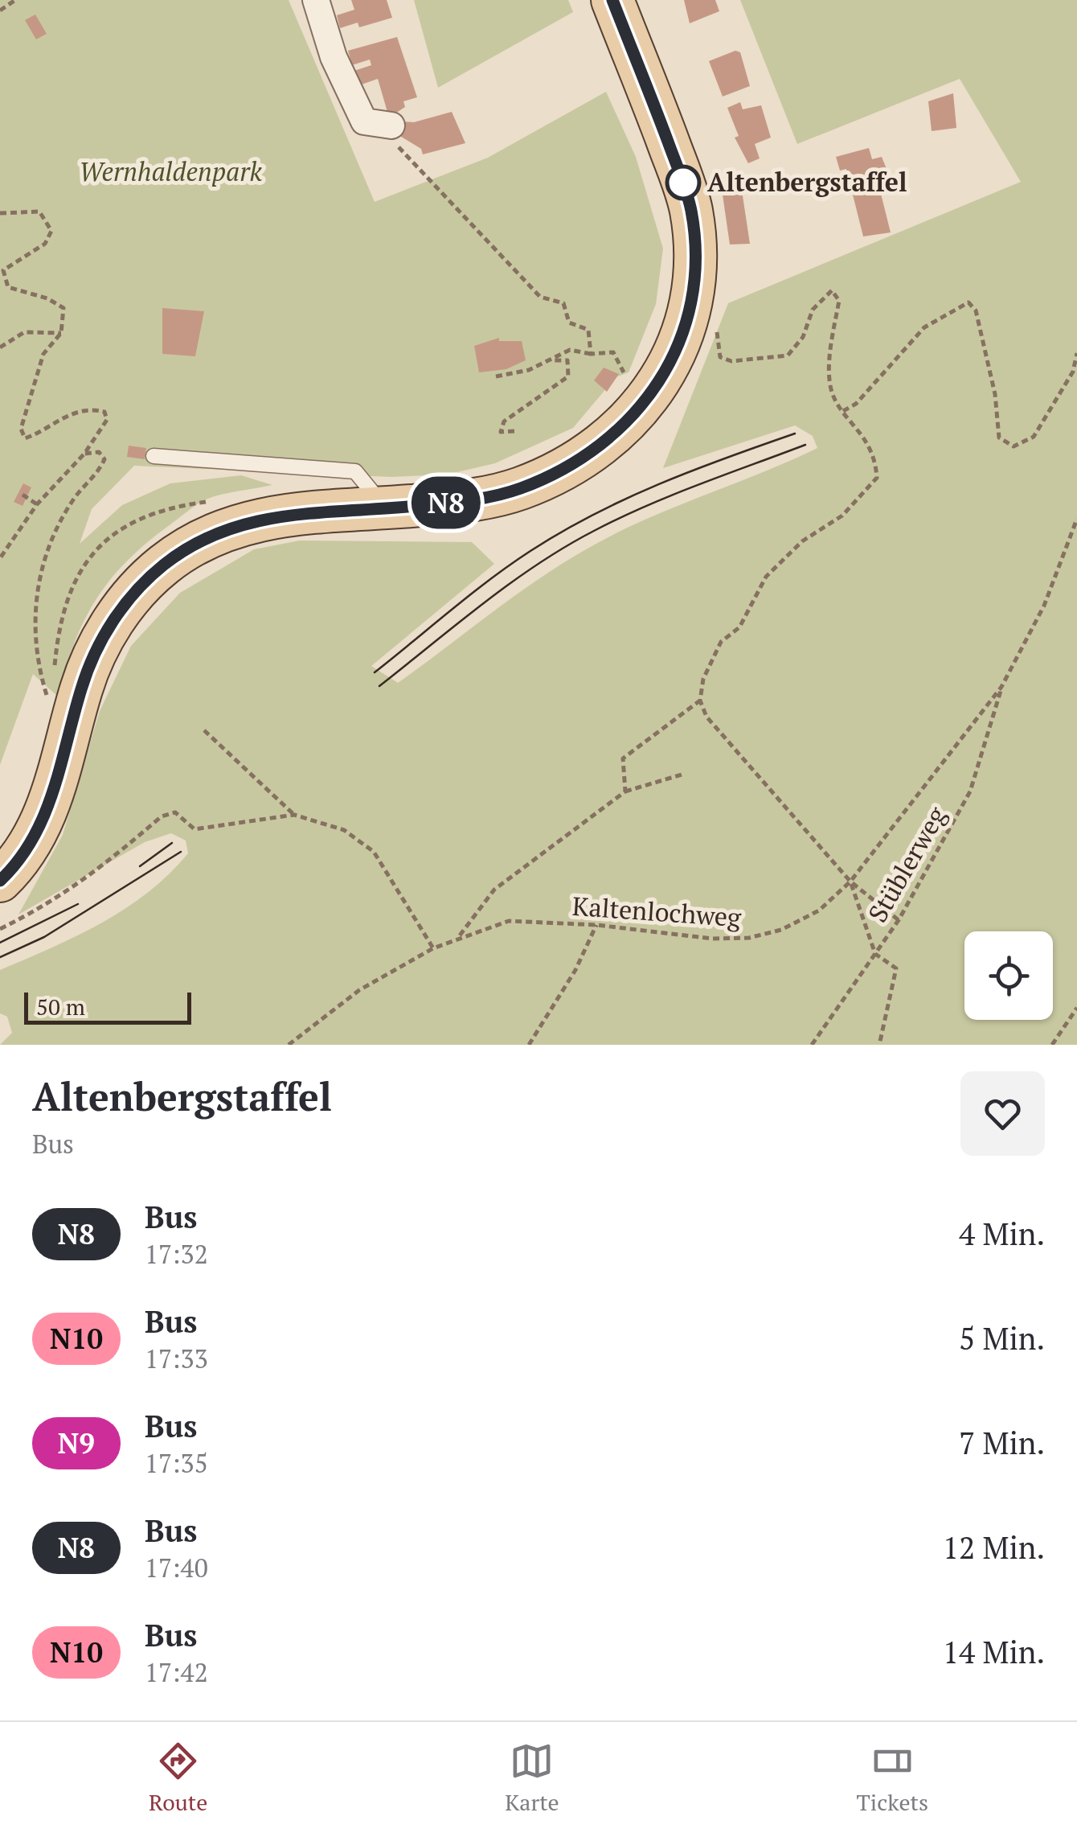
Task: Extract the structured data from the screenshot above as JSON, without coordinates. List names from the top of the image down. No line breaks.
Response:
{"streets":{"path":["Stüblerweg","Kaltenlochweg"]},"crossings":[["Stüblerweg","Kaltenlochweg"]],"parks":["Wernhaldenpark"],"places":["Altenbergstaffel"],"lines":["bus line N8"],"scale_bar":"50 m","page":{"on_map":"N8","scale":"50 m","heading":["Altenbergstaffel","Bus"],"list":[{"mark":"N8","name":"Bus","note":"17:32","value":"4 Min."},{"mark":"N10","name":"Bus","note":"17:33","value":"5 Min."},{"mark":"N9","name":"Bus","note":"17:35","value":"7 Min."},{"mark":"N8","name":"Bus","note":"17:40","value":"12 Min."},{"mark":"N10","name":"Bus","note":"17:42","value":"14 Min."}],"tabs":["Route","Karte","Tickets"]}}
